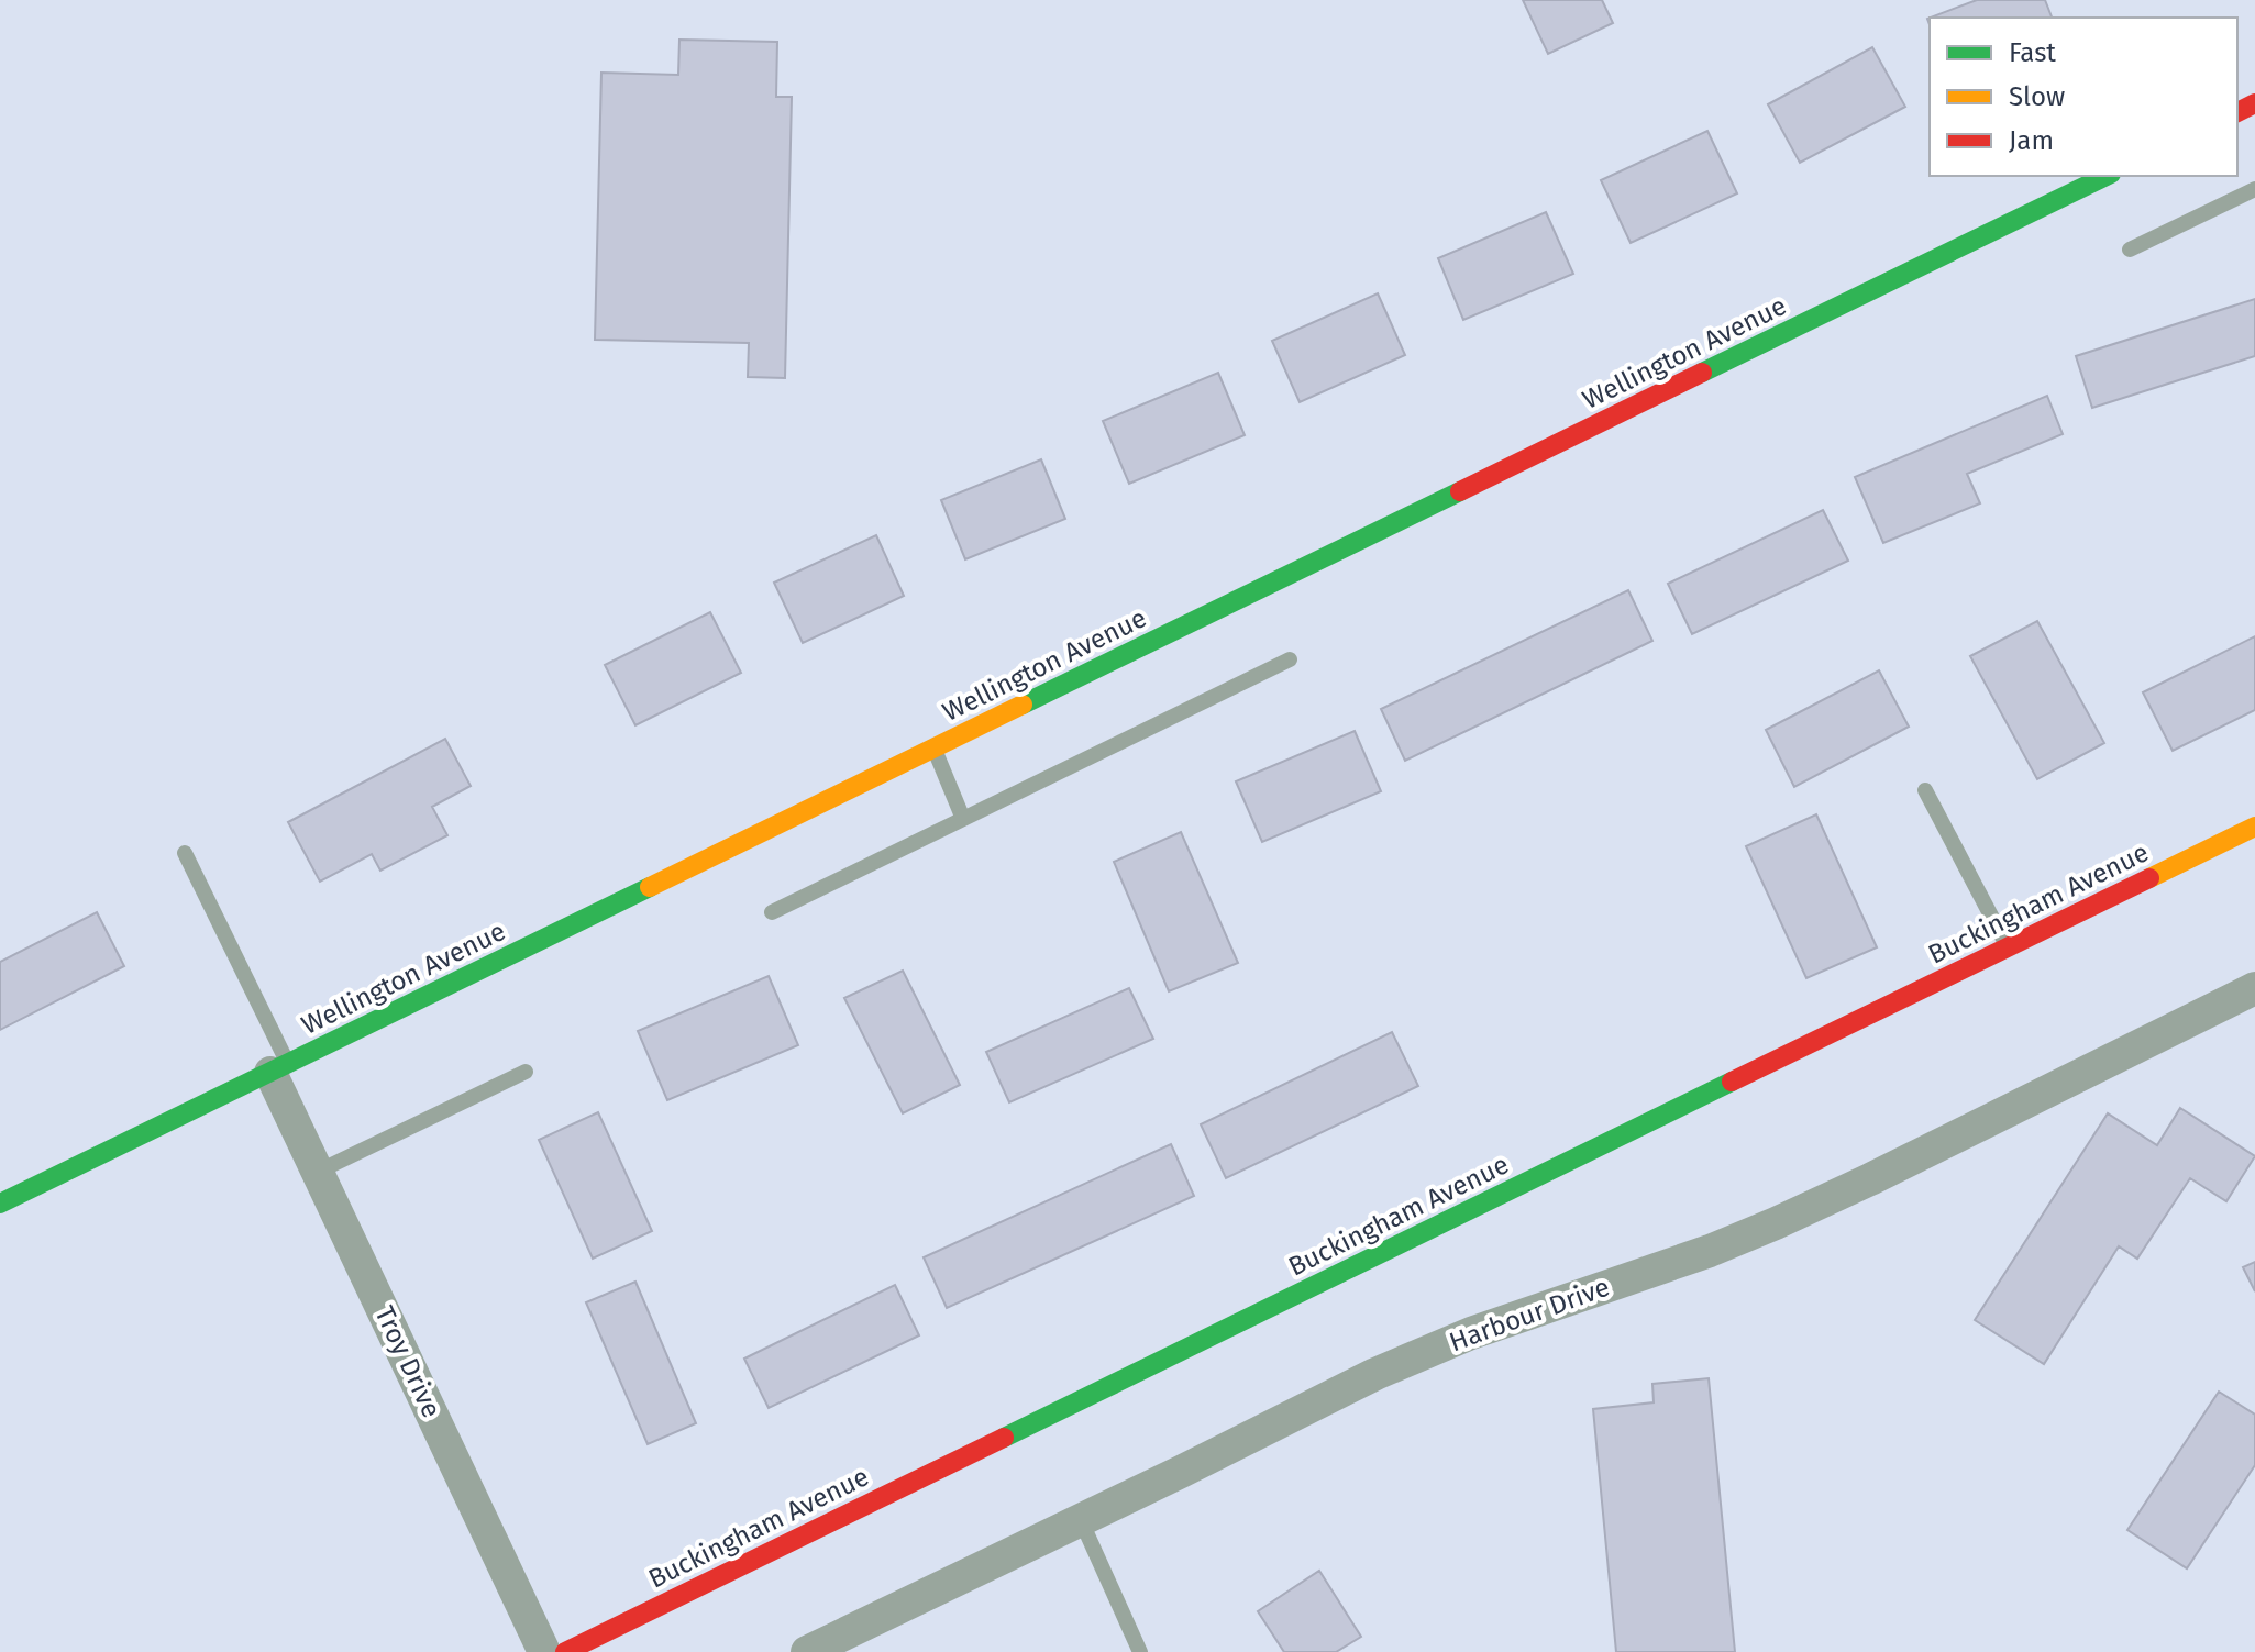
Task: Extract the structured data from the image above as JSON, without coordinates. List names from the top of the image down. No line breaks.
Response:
{"streets":{"street":["Wellington Avenue","Buckingham Avenue","Harbour Drive","Troy Drive"]},"crossings":[["Wellington Avenue","Troy Drive"]],"legend":["Fast","Slow","Jam"]}
